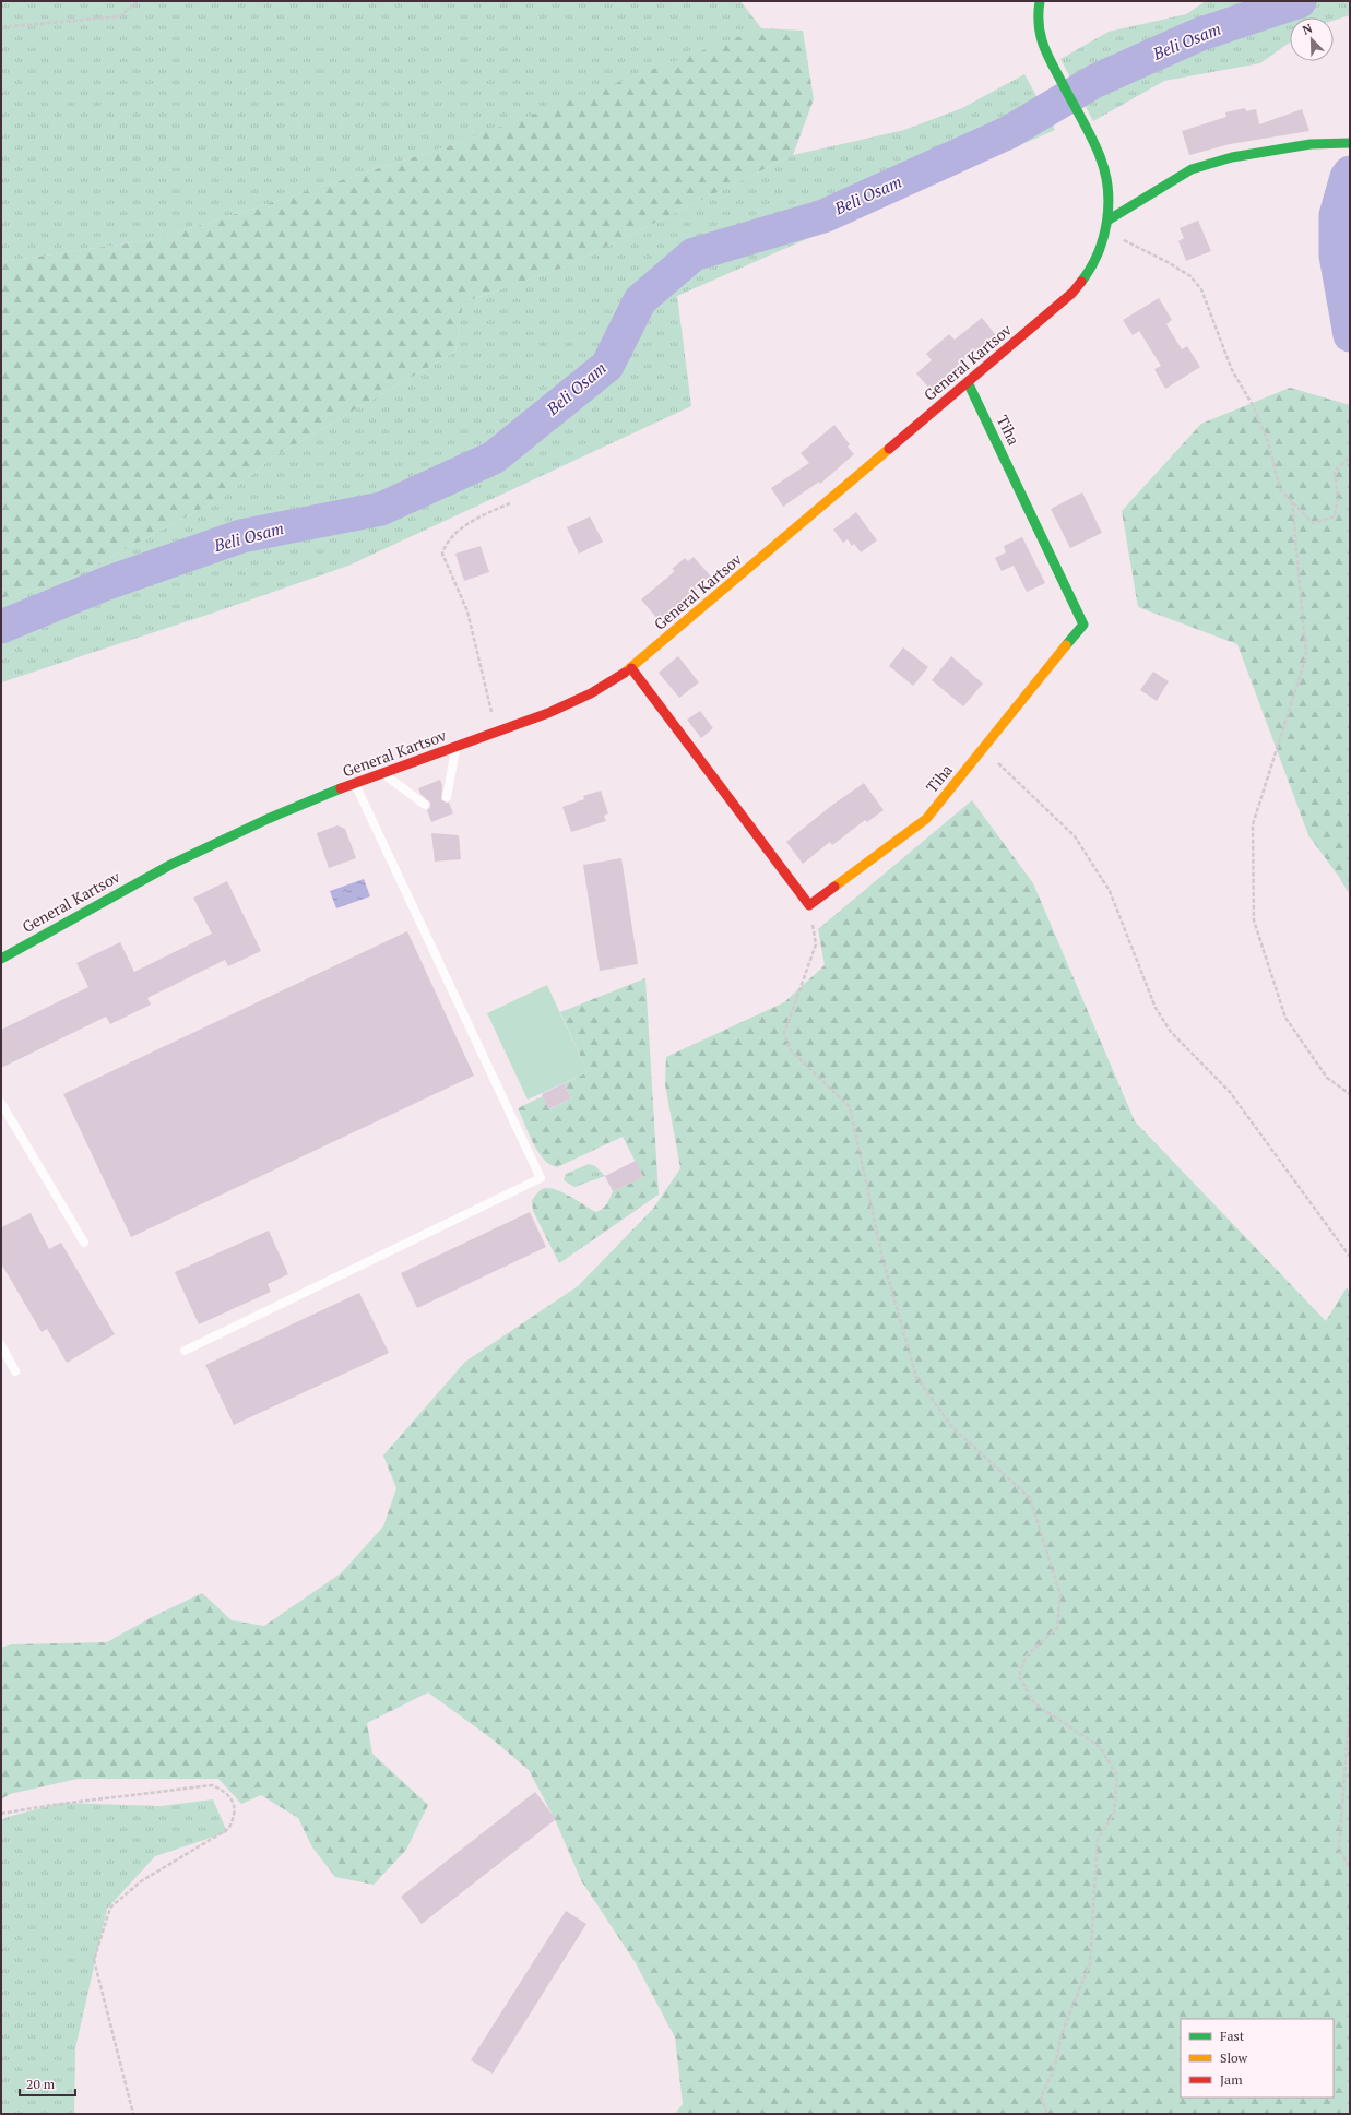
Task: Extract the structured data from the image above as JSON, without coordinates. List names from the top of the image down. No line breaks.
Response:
{"streets":{"main road":["General Kartsov","Tiha"]},"crossings":[["General Kartsov","Tiha"]],"water":["Beli Osam"],"legend":["Fast","Slow","Jam"],"scale_bar":"20 m","north":"top left"}
